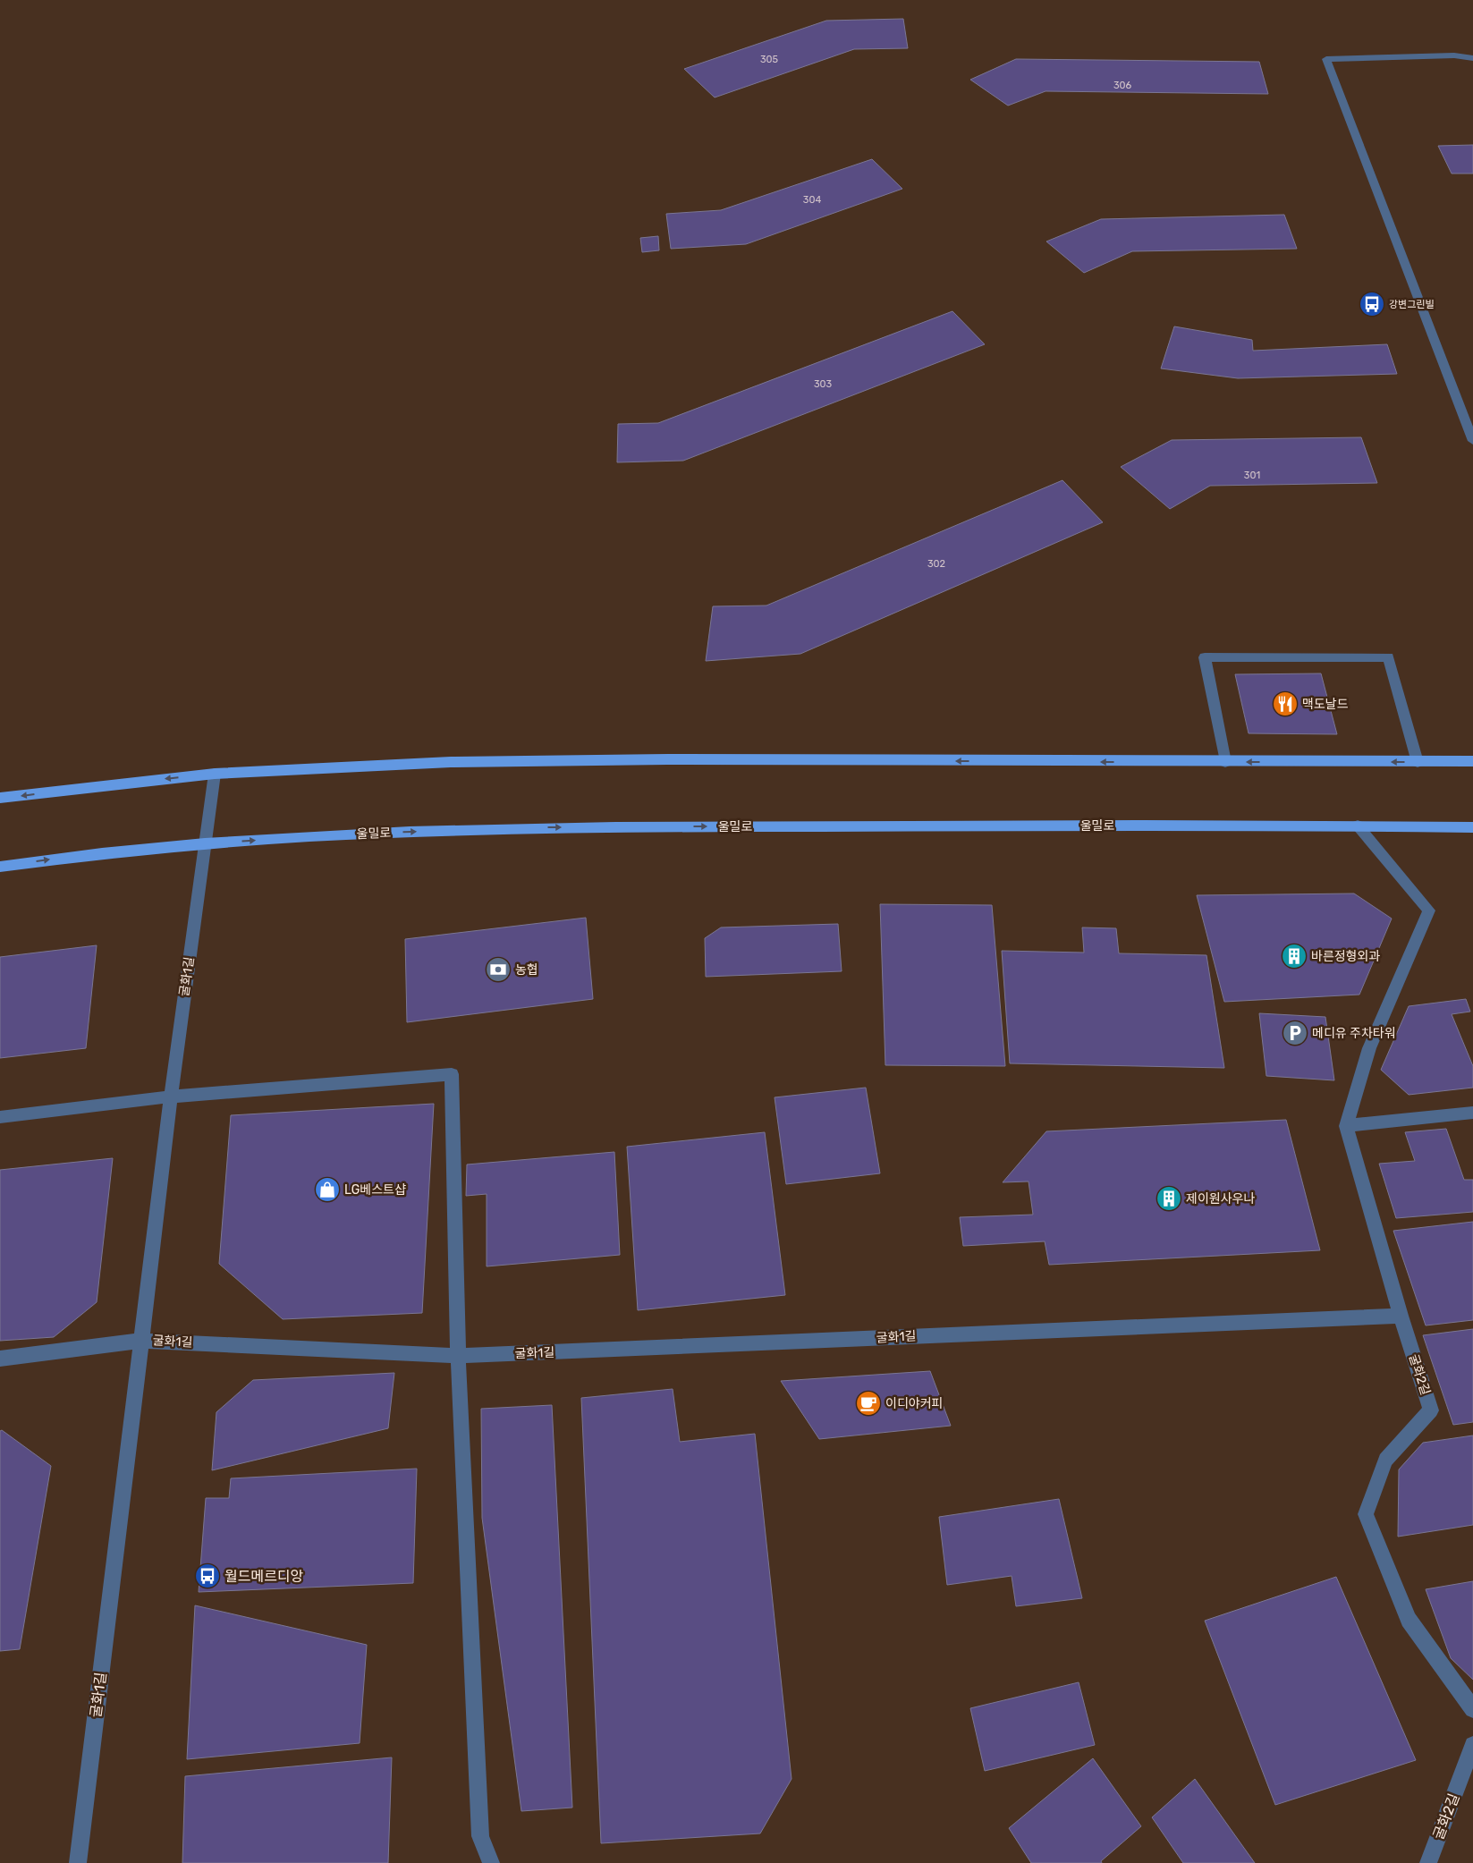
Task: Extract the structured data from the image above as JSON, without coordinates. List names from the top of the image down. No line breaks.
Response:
{"streets":{"main road":["울밀로"],"street":["굴화1길","굴화2길"]},"crossings":[["울밀로","굴화1길"],["굴화1길","굴화2길"]],"places":{"bus stop":["강변그린빌","월드메르디앙"],"restaurant":["맥도날드"],"building":["바른정형외과","제이원사우나"],"bank":["농협"],"parking":["메디유 주차타워"],"shop":["LG베스트샵"],"cafe":["이디야커피"]},"house_numbers":["305","306","304","303","301","302"]}
